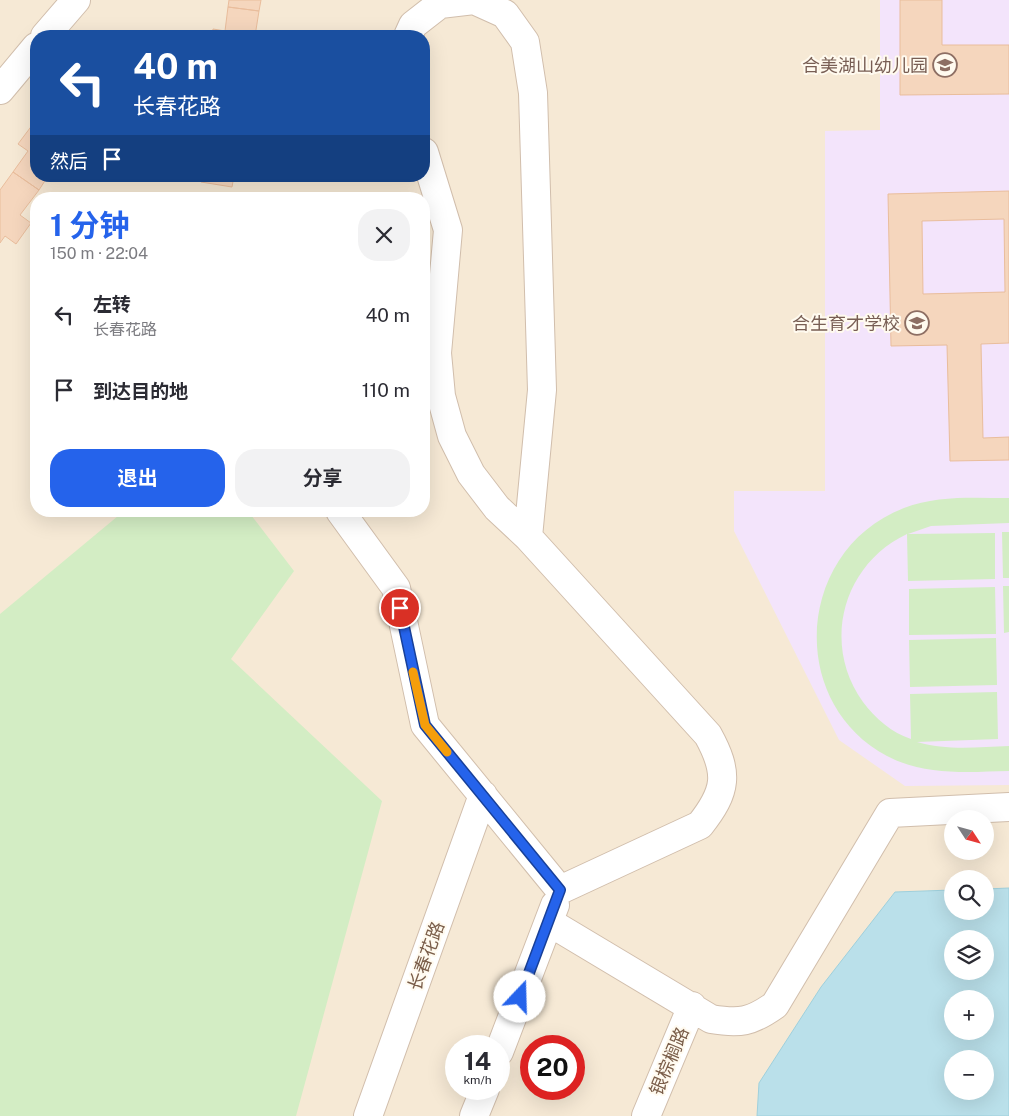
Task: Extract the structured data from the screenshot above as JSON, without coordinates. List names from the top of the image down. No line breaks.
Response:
{"streets":{"lane":["长春花路","银棕榈路"]},"places":{"school or university":["合美湖山幼儿园","合生育才学校"]},"north":"bottom right","page":{"turn":["40 m","长春花路"],"then":"然后","heading":["1 分钟","150 m · 22:04"],"list":[{"name":"左转","note":"长春花路","value":"40 m"},{"name":"到达目的地","value":"110 m"}],"buttons":["退出","分享"],"map_buttons":["+","−"],"speed":"14 km/h","limit":"20"}}
